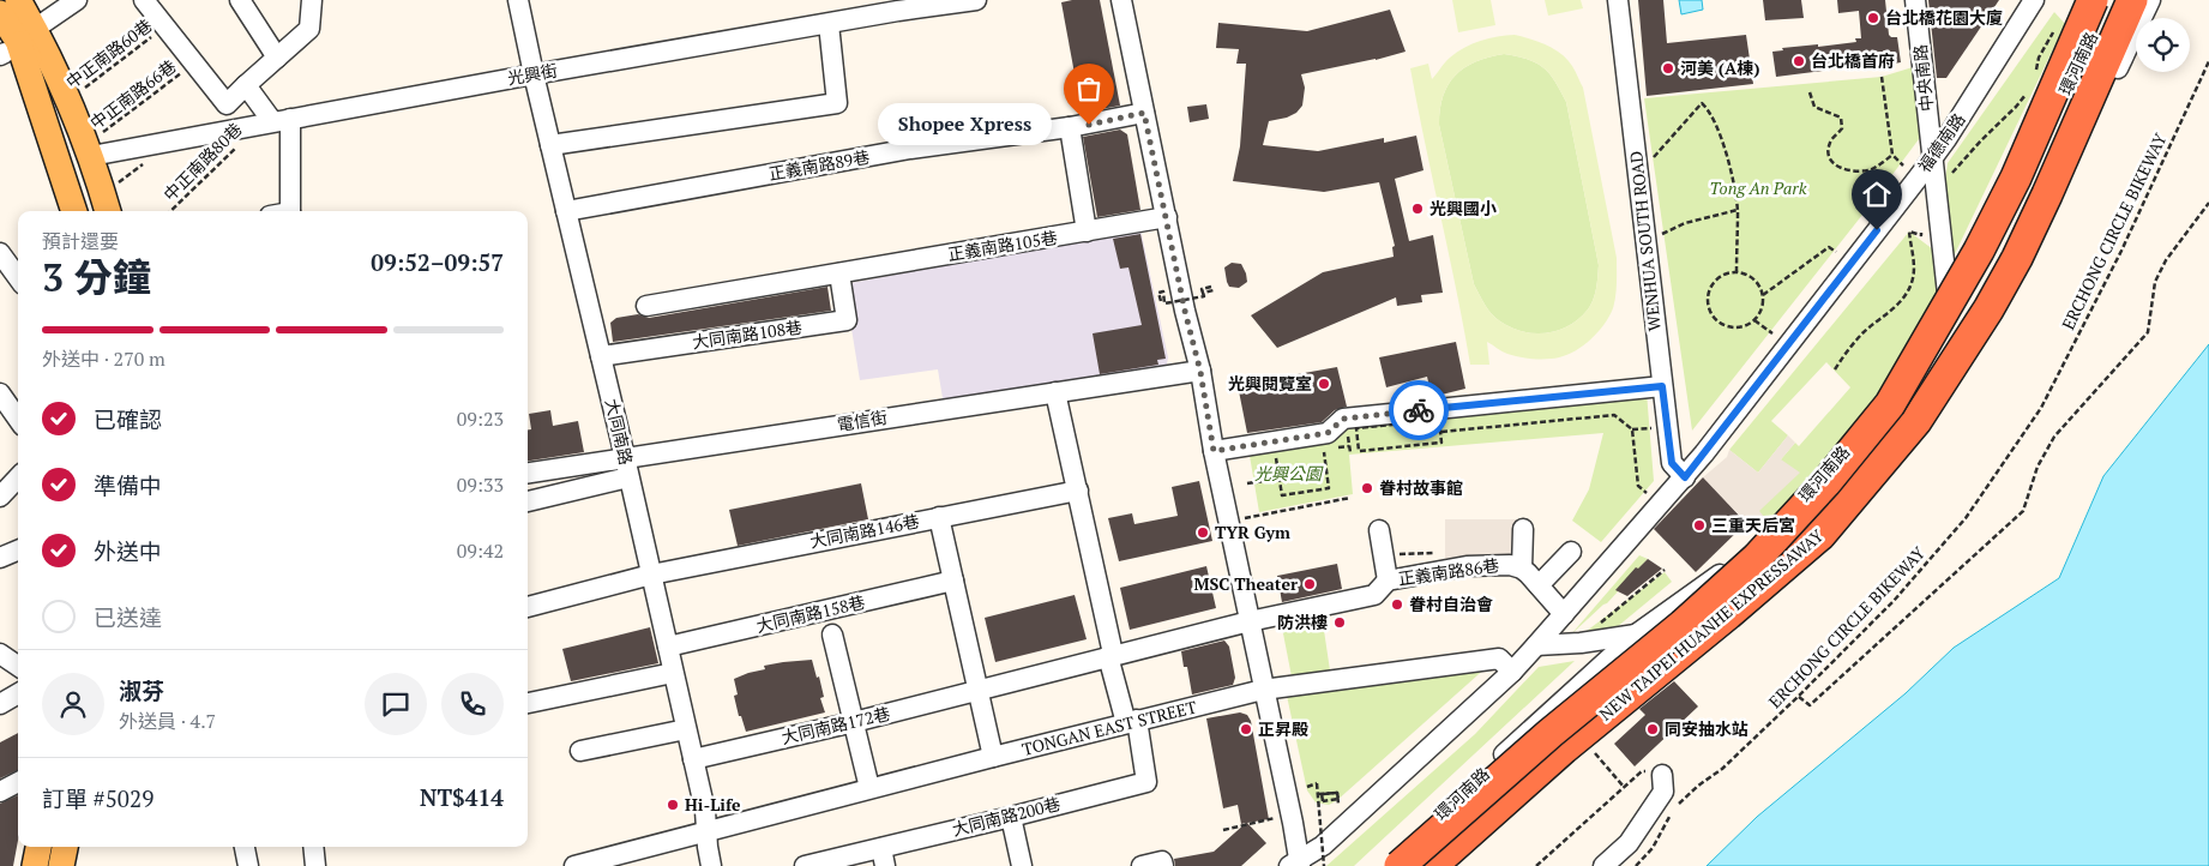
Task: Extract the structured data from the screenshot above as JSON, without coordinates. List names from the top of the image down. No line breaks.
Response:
{"streets":{"highway":["NEW TAIPEI HUANHE EXPRESSAWAY"],"street":["環河南路","光興街","中央南路","福德南路","正義南路89巷","WENHUA SOUTH ROAD","正義南路105巷","大同南路108巷","電信街","大同南路","大同南路146巷","正義南路86巷","大同南路158巷","大同南路172巷","TONGAN EAST STREET","大同南路200巷"],"path":["中正南路60巷","中正南路66巷","中正南路80巷","ERCHONG CIRCLE BIKEWAY"]},"crossings":[["環河南路","中央南路"],["光興街","中正南路66巷"],["光興街","中正南路80巷"],["光興街","大同南路"],["中央南路","福德南路"],["福德南路","WENHUA SOUTH ROAD"],["福德南路","正義南路86巷"],["福德南路","TONGAN EAST STREET"],["正義南路89巷","大同南路"],["正義南路105巷","大同南路108巷"],["大同南路108巷","大同南路"],["電信街","大同南路"],["大同南路","大同南路146巷"],["大同南路","大同南路158巷"],["大同南路","大同南路172巷"],["大同南路","TONGAN EAST STREET"],["正義南路86巷","大同南路172巷"],["TONGAN EAST STREET","大同南路200巷"]],"parks":["Tong An Park","光興公園"],"places":["台北橋花園大廈","台北橋首府","河美 (A棟)","Shopee Xpress","光興國小","光興閱覽室","眷村故事館","三重天后宮","TYR Gym","MSC Theater","眷村自治會","防洪樓","正昇殿","同安抽水站","Hi-Life"],"page":{"bubble":"Shopee Xpress","heading":["3 分鐘","預計還要","09:52–09:57"],"panel":["淑芬","外送員 · 4.7","訂單 #5029","NT$414"],"bar":"外送中 · 270 m","list":[["已確認","09:23"],["準備中","09:33"],["外送中","09:42"],"已送達"]}}
